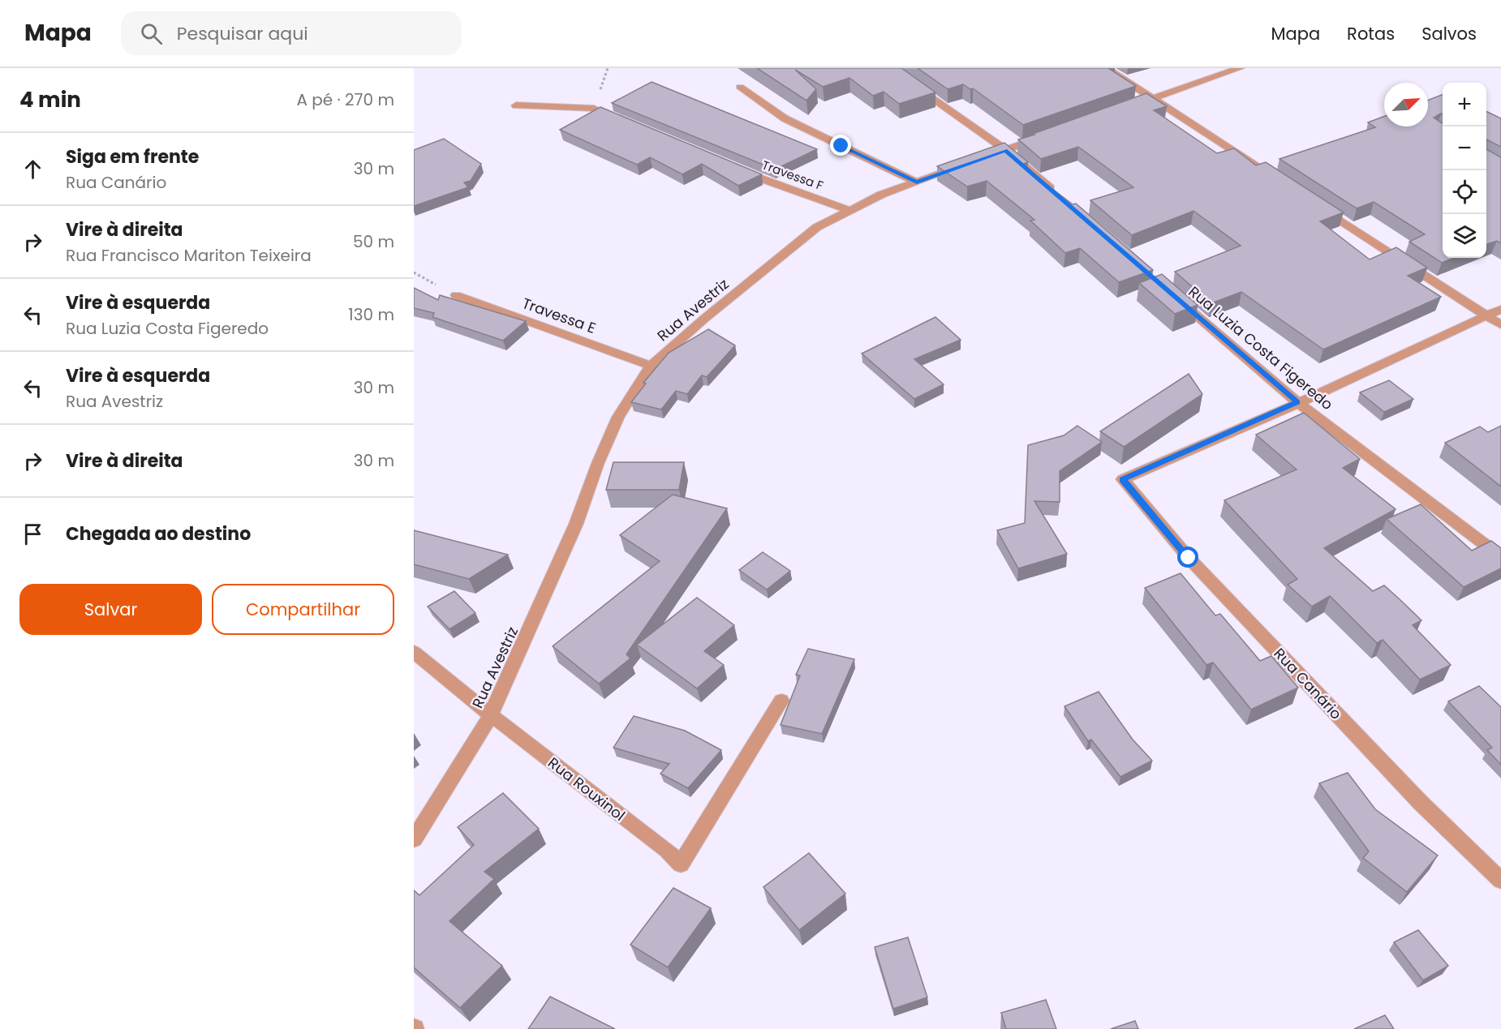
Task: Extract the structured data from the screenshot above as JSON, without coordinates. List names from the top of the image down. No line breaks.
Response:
{"streets":{"street":["Travessa F","Rua Avestriz","Travessa E","Rua Luzia Costa Figeredo","Rua Canário","Rua Rouxinol"]},"crossings":[["Travessa F","Rua Avestriz"],["Rua Avestriz","Travessa E"],["Rua Avestriz","Rua Rouxinol"],["Rua Luzia Costa Figeredo","Rua Canário"]],"north":"top right","page":{"header":"Mapa","search":"Pesquisar aqui","nav":["Mapa","Rotas","Salvos"],"heading":["4 min","A pé · 270 m"],"map_buttons":["+","−"],"list":[["Siga em frente","Rua Canário","30 m"],["Vire à direita","Rua Francisco Mariton Teixeira","50 m"],["Vire à esquerda","Rua Luzia Costa Figeredo","130 m"],["Vire à esquerda","Rua Avestriz","30 m"],["Vire à direita","30 m"],"Chegada ao destino"],"buttons":["Salvar","Compartilhar"]}}
